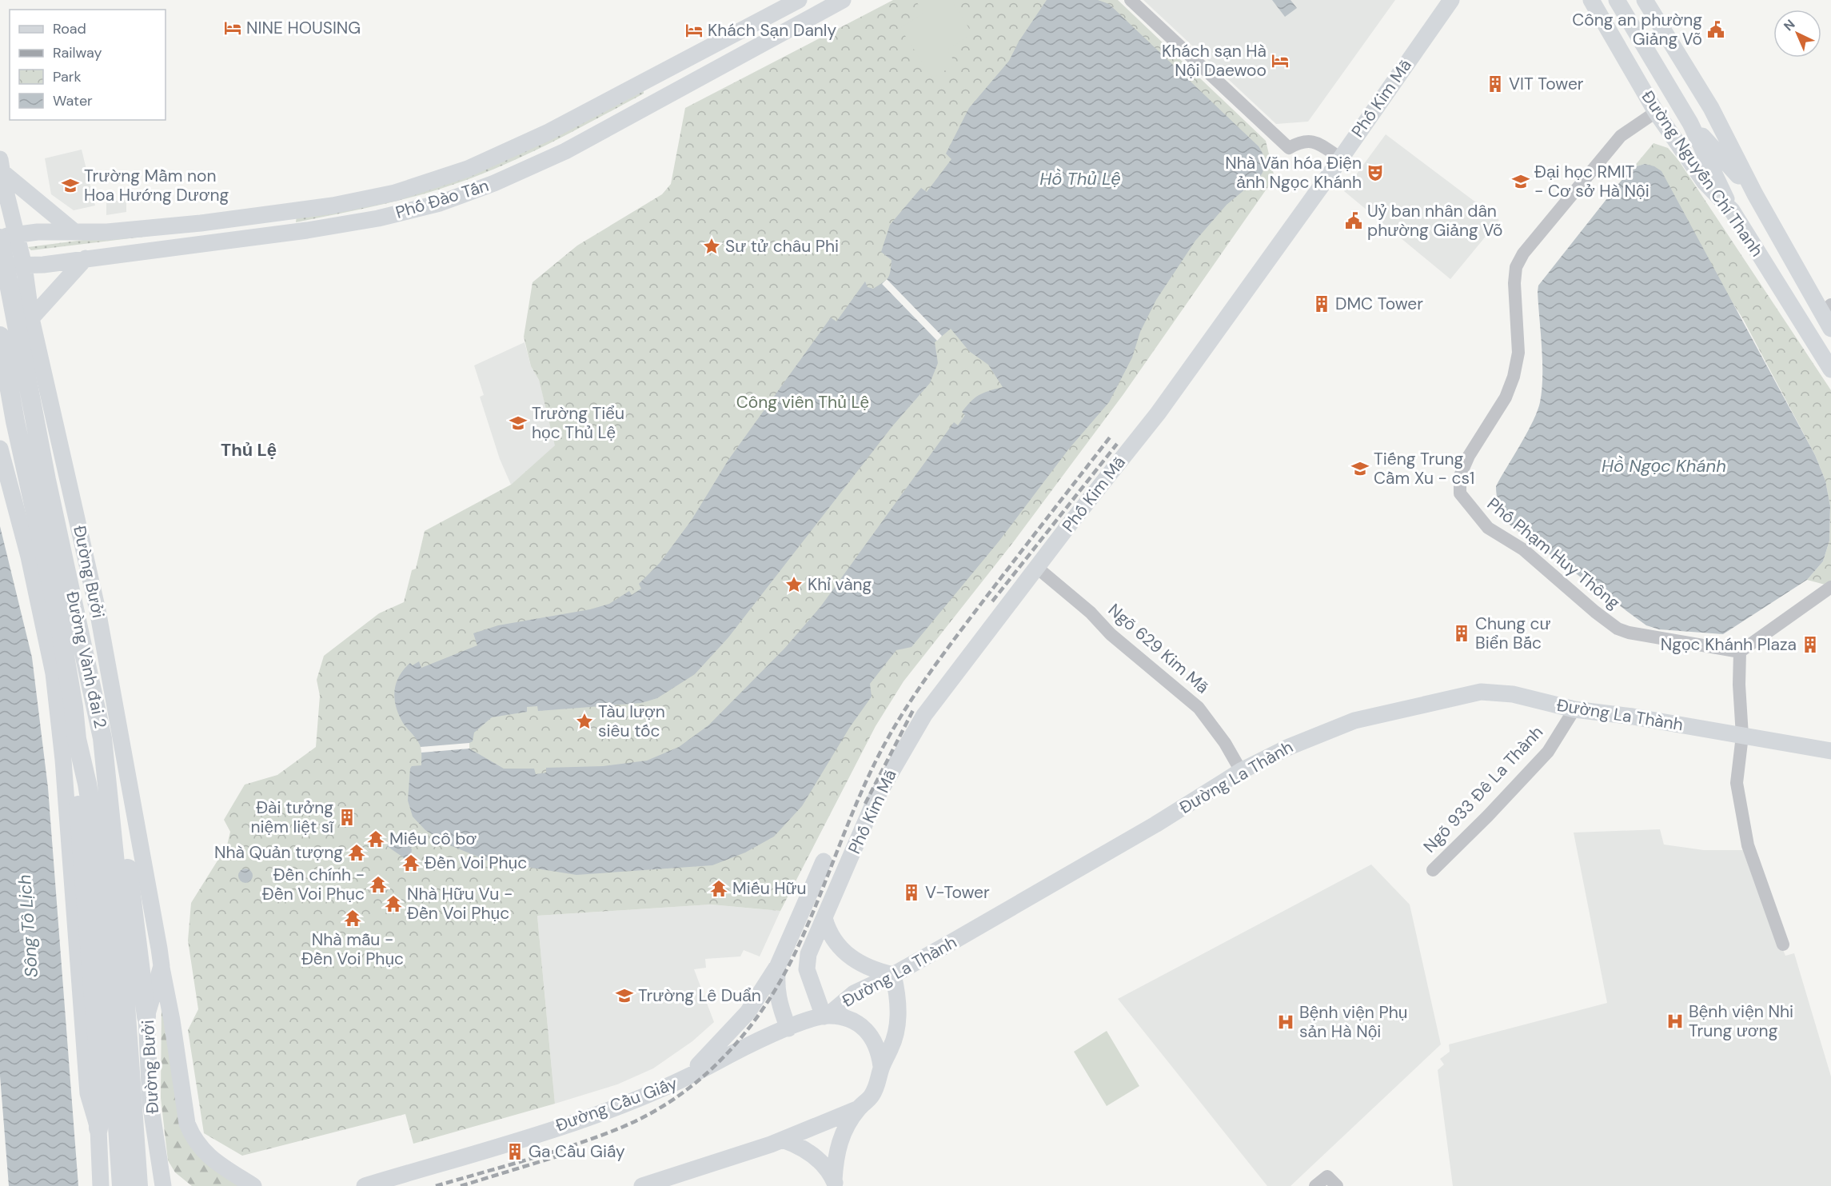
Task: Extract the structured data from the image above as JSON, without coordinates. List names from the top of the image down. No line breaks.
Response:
{"streets":{"highway":["Đường Vành đai 2"],"main road":["Phố Kim Mã","Đường Nguyễn Chí Thanh","Phố Đào Tấn","Đường Bưởi","Đường La Thành","Đường Cầu Giấy"],"street":["Phố Phạm Huy Thông","Ngõ 629 Kim Mã","Ngõ 933 Đê La Thành"]},"crossings":[["Phố Kim Mã","Ngõ 629 Kim Mã"],["Phố Kim Mã","Đường La Thành"],["Phố Kim Mã","Đường Cầu Giấy"],["Đường Nguyễn Chí Thanh","Phố Phạm Huy Thông"],["Phố Đào Tấn","Đường Bưởi"],["Đường Bưởi","Đường Vành đai 2"],["Ngõ 629 Kim Mã","Đường La Thành"],["Đường La Thành","Ngõ 933 Đê La Thành"],["Đường La Thành","Đường Cầu Giấy"]],"districts":["Thủ Lệ"],"water":["Hồ Thủ Lệ","Hồ Ngọc Khánh","Sông Tô Lịch"],"parks":["Công viên Thủ Lệ"],"places":{"hotel":["NINE HOUSING","Khách Sạn Danly","Khách sạn Hà Nội Daewoo"],"public building":["Công an phường Giảng Võ","Uỷ ban nhân dân phường Giảng Võ"],"building":["VIT Tower","DMC Tower","Chung cư Biển Bắc","Ngọc Khánh Plaza","Đài tưởng niệm liệt sĩ","V-Tower","Ga Cầu Giấy"],"theatre":["Nhà Văn hóa Điện ảnh Ngọc Khánh"],"school or university":["Đại học RMIT - Cơ sở Hà Nội","Trường Mầm non Hoa Hướng Dương","Trường Tiểu học Thủ Lệ","Tiếng Trung Cầm Xu - cs1","Trường Lê Duẩn"],"place":["Sư tử châu Phi","Khỉ vàng","Tàu lượn siêu tốc"],"temple":["Miếu cô bơ","Nhà Quản tượng","Đền Voi Phục","Đền chính - Đền Voi Phục","Miếu Hữu","Nhà Hữu Vu - Đền Voi Phục","Nhà mẫu - Đền Voi Phục"],"hospital":["Bệnh viện Nhi Trung ương","Bệnh viện Phụ sản Hà Nội"]},"legend":["Road","Railway","Park","Water"],"north":"top left"}
